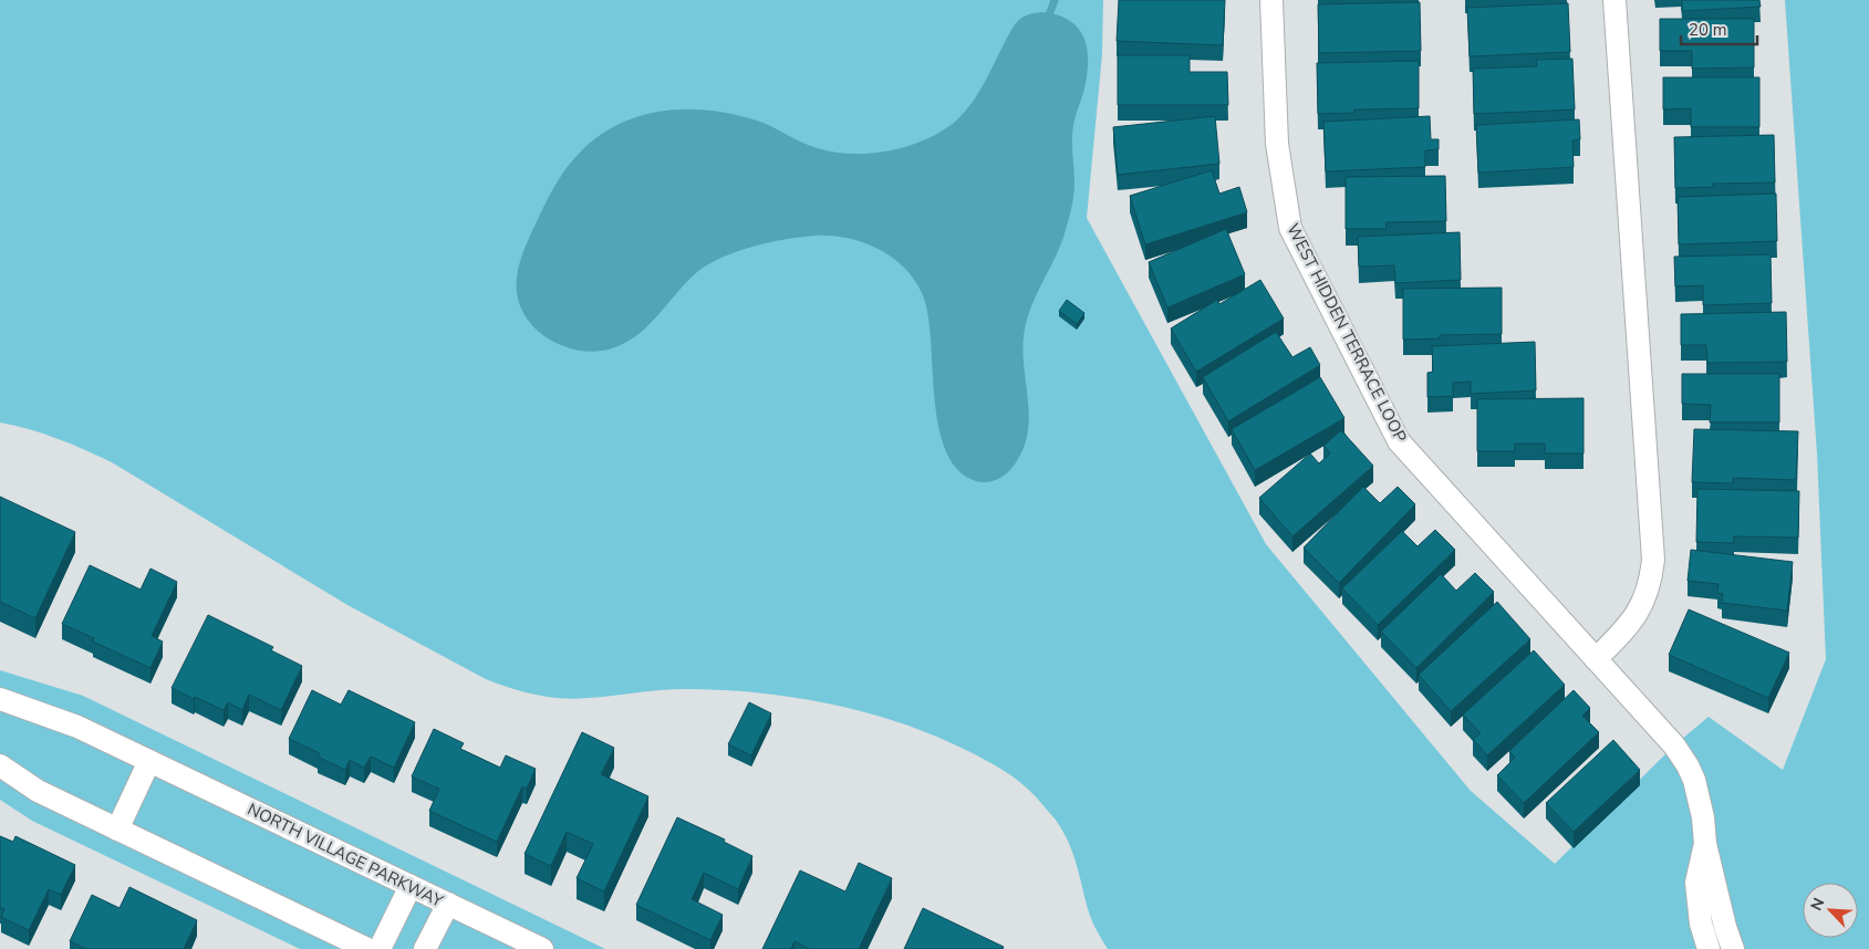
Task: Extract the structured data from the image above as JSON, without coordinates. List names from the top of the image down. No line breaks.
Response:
{"streets":{"street":["WEST HIDDEN TERRACE LOOP","NORTH VILLAGE PARKWAY"]},"scale_bar":"20 m","north":"top left"}
